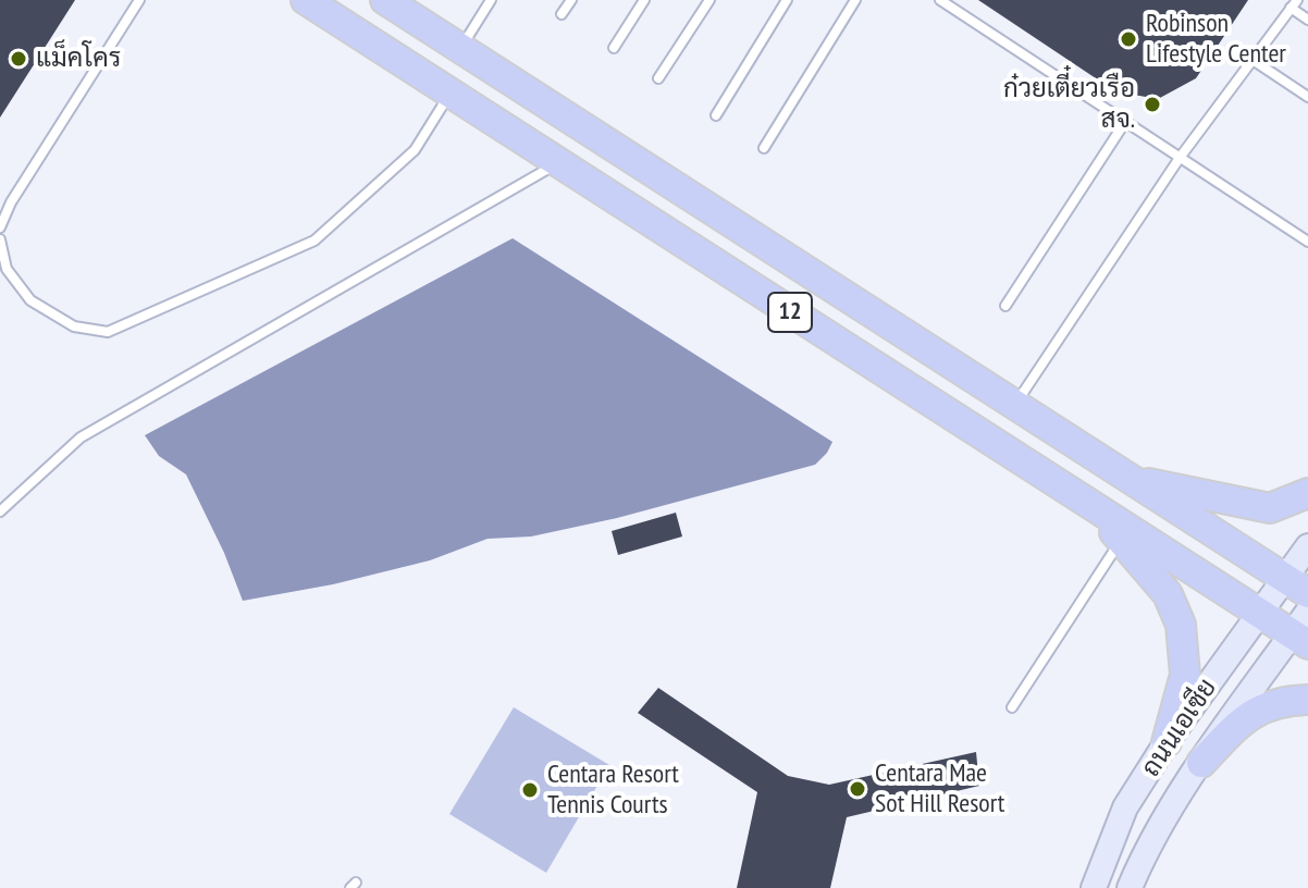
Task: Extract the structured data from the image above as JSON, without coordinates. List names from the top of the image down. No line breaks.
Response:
{"streets":{"main road":["12","ถนนเอเซีย"]},"crossings":[["12","ถนนเอเซีย"]],"places":["Robinson Lifestyle Center","แม็คโคร","ก๋วยเตี๋ยวเรือ สจ.","Centara Mae Sot Hill Resort","Centara Resort Tennis Courts"]}
